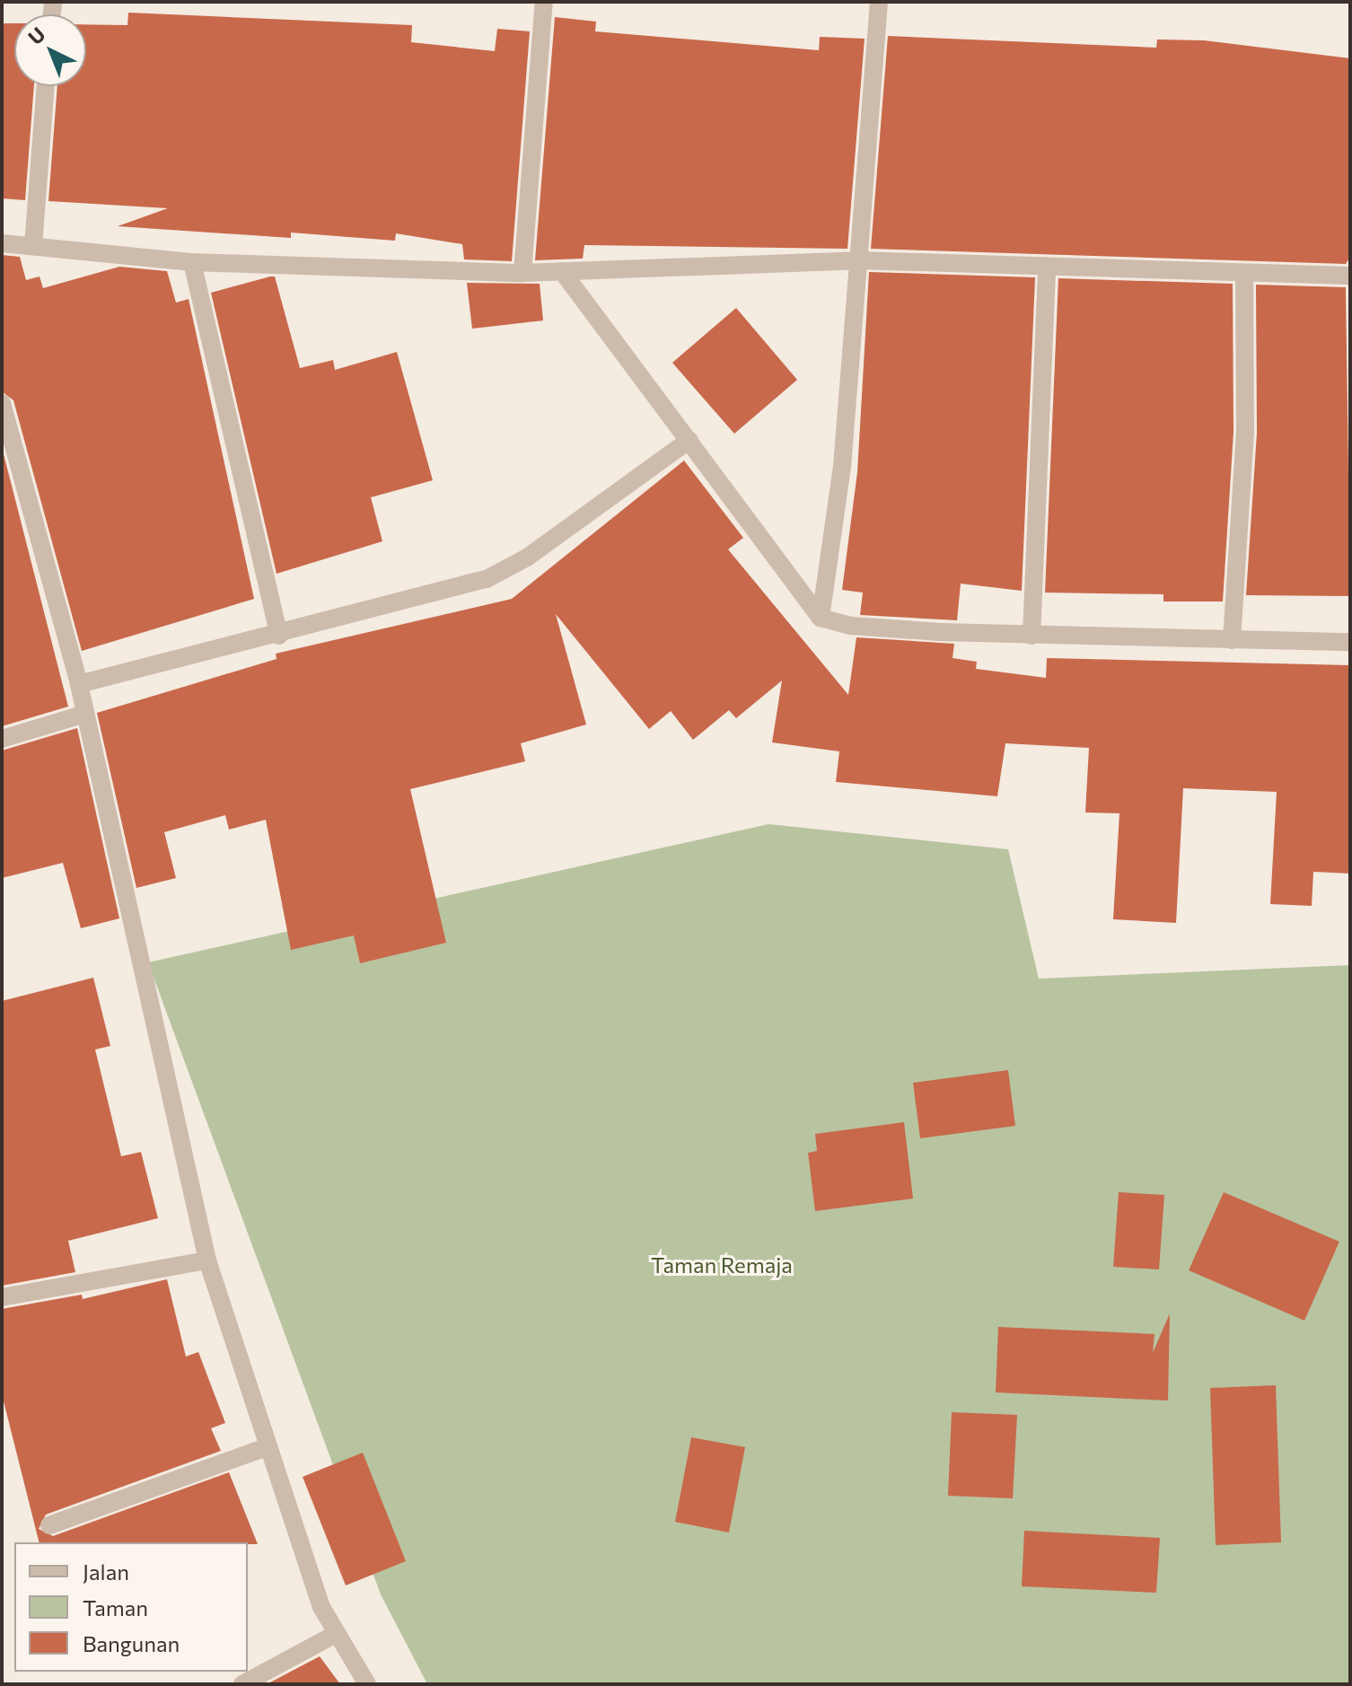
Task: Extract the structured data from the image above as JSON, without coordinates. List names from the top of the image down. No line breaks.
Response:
{"parks":["Taman Remaja"],"legend":["Jalan","Taman","Bangunan"],"north":"top left"}
